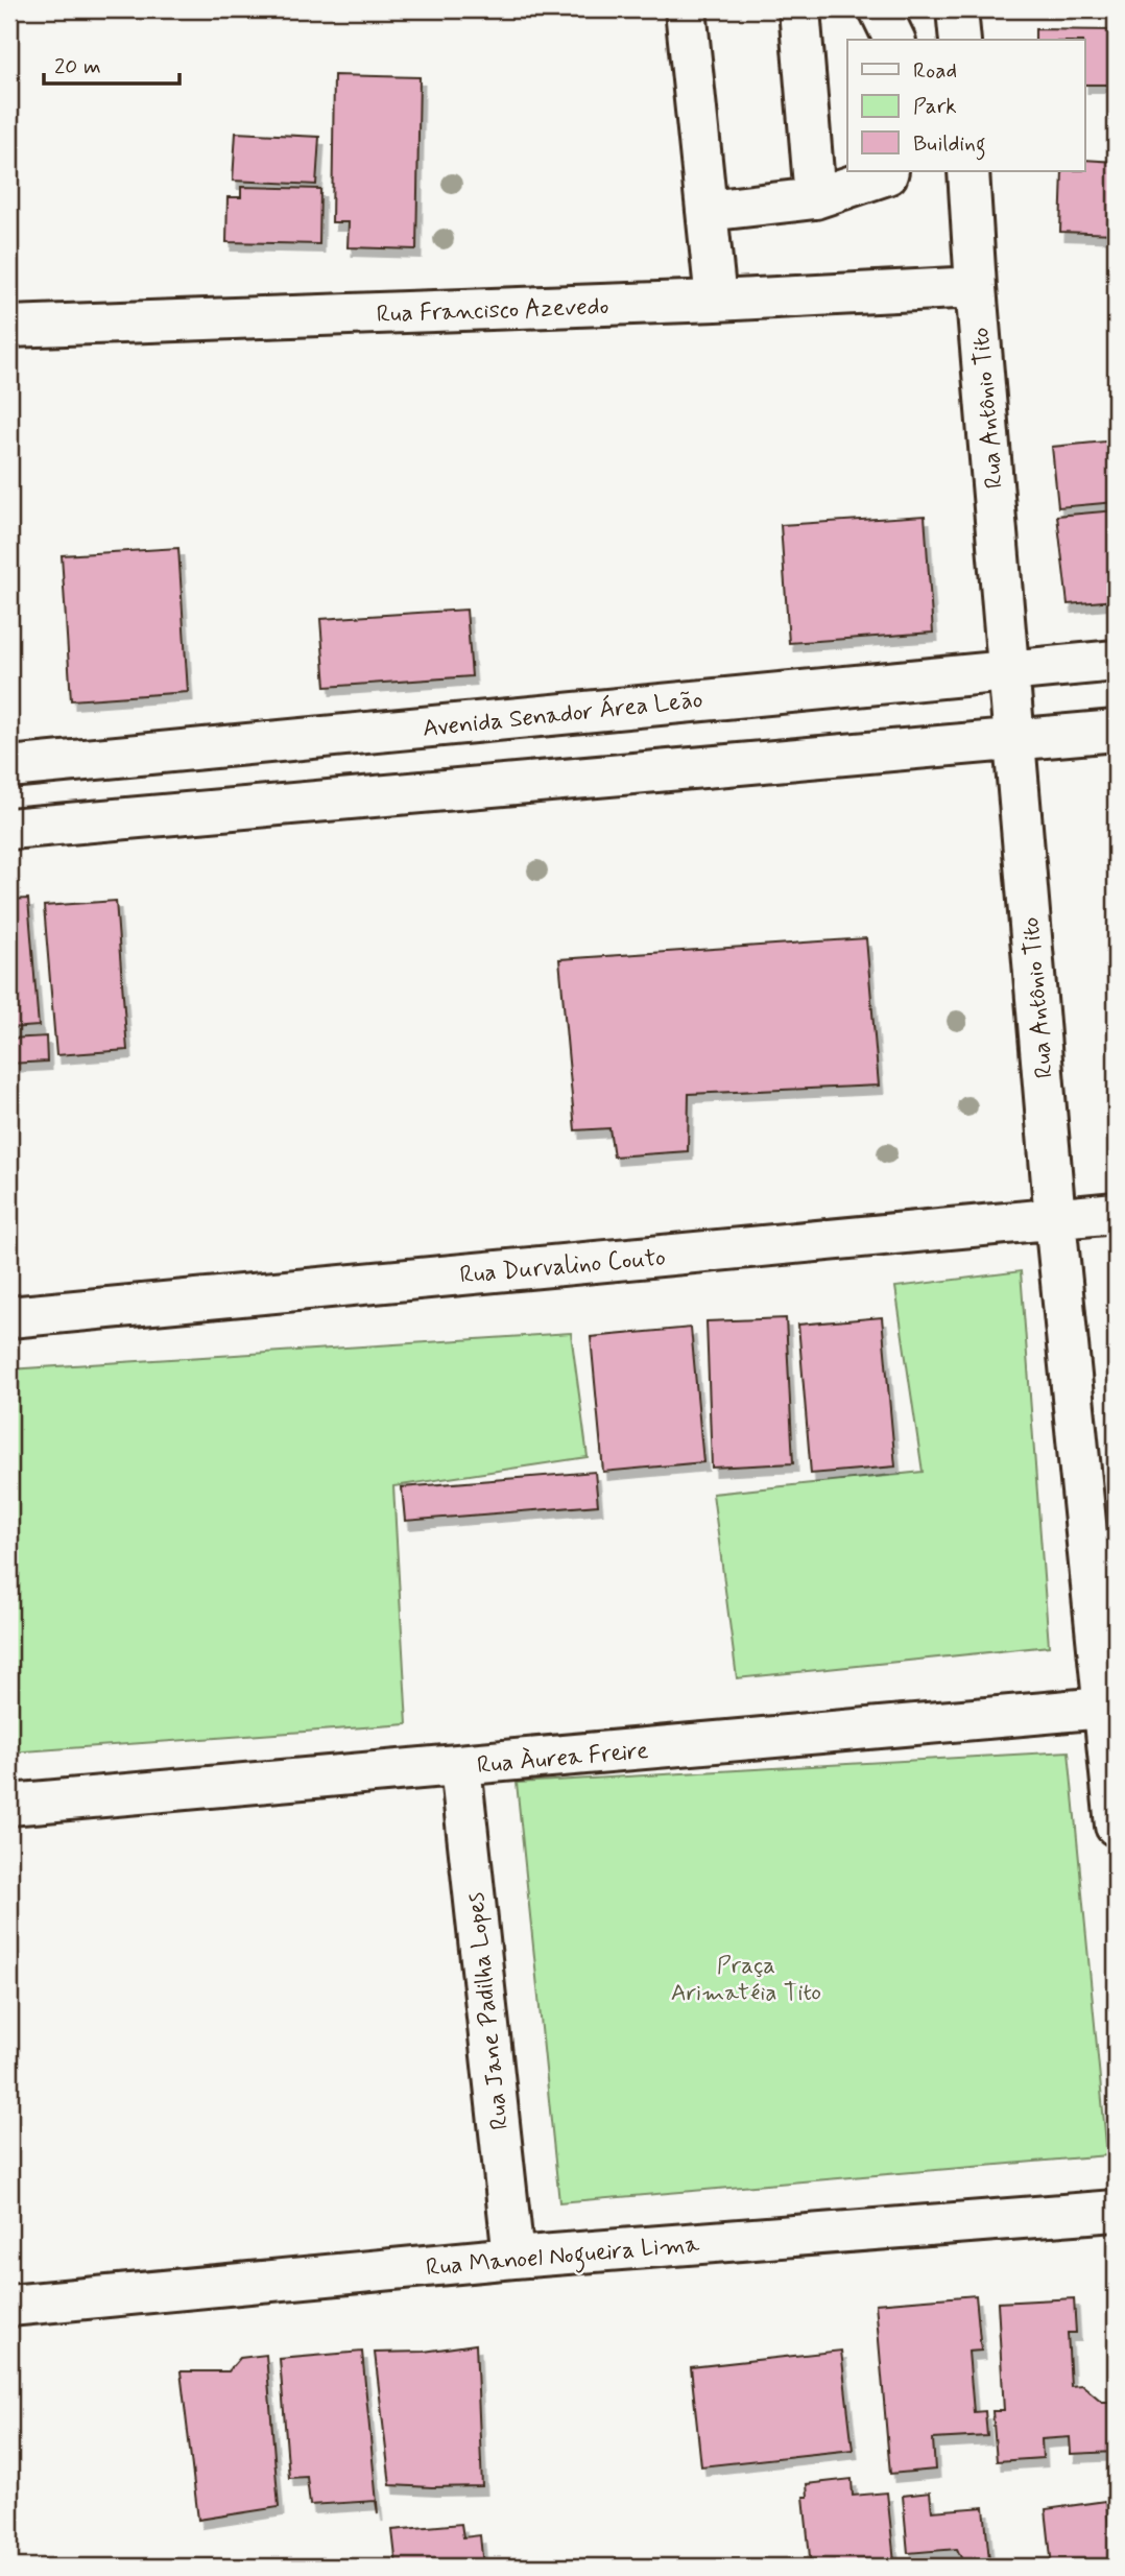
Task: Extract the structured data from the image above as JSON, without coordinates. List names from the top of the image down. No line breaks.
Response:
{"streets":{"street":["Rua Francisco Azevedo","Rua Antônio Tito","Avenida Senador Área Leão","Rua Durvalino Couto","Rua Àurea Freire","Rua Jane Padilha Lopes","Rua Manoel Nogueira Lima"]},"crossings":[["Rua Francisco Azevedo","Rua Antônio Tito"],["Rua Antônio Tito","Avenida Senador Área Leão"],["Rua Antônio Tito","Rua Durvalino Couto"],["Rua Antônio Tito","Rua Àurea Freire"],["Rua Àurea Freire","Rua Jane Padilha Lopes"],["Rua Jane Padilha Lopes","Rua Manoel Nogueira Lima"]],"parks":["Praça Arimatéia Tito"],"legend":["Road","Park","Building"],"scale_bar":"20 m"}
